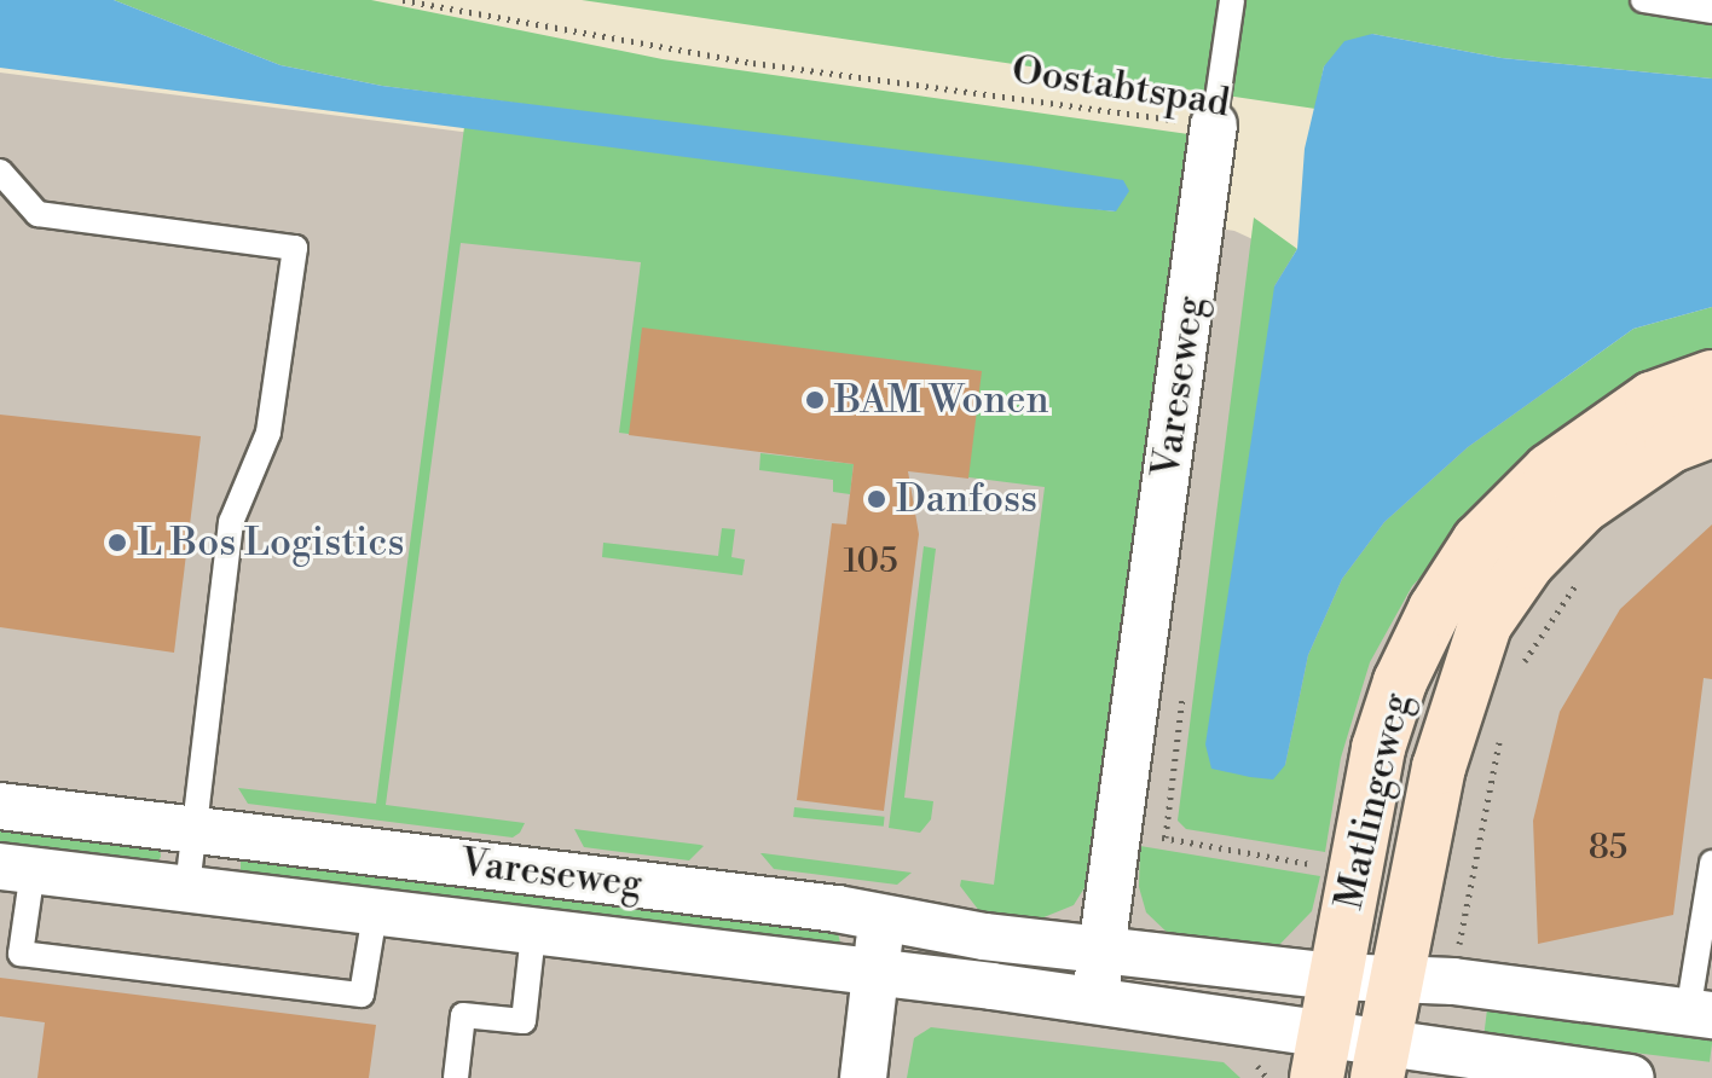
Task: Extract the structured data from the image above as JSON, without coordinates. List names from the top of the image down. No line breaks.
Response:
{"streets":{"main road":["Matlingeweg"],"street":["Vareseweg"],"path":["Oostabtspad"]},"crossings":[["Oostabtspad","Vareseweg"],["Vareseweg","Matlingeweg"]],"places":["BAM Wonen","Danfoss","L Bos Logistics"],"house_numbers":["105","85"]}
